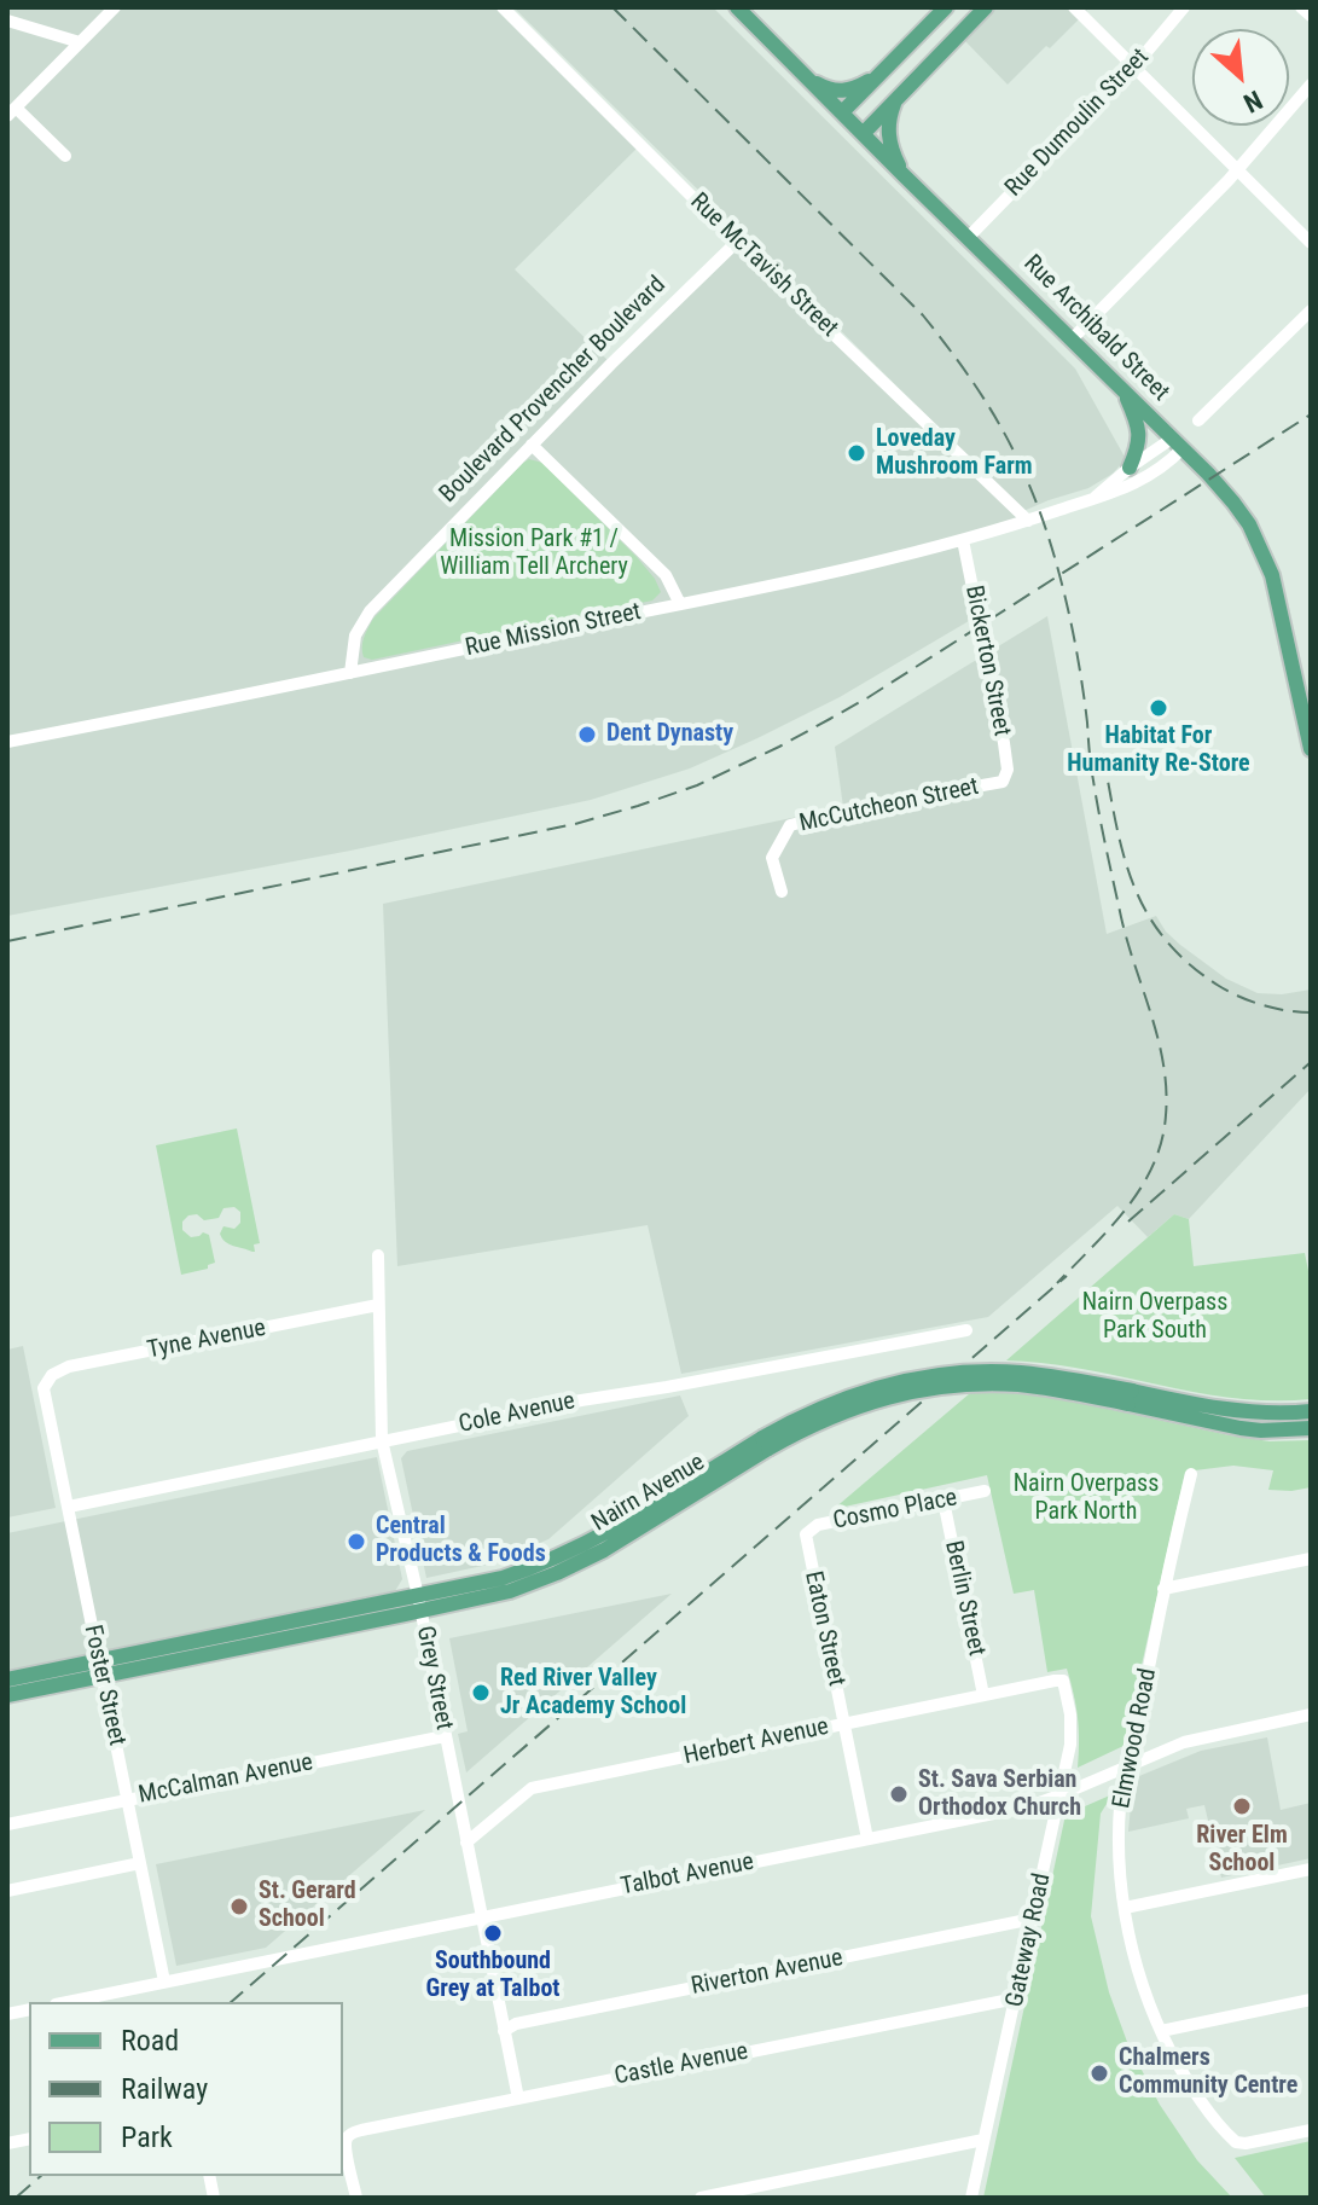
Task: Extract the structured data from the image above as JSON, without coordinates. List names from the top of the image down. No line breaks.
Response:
{"streets":{"main road":["Rue Archibald Street","Nairn Avenue"],"street":["Rue Dumoulin Street","Rue McTavish Street","Boulevard Provencher Boulevard","Rue Mission Street","Bickerton Street","McCutcheon Street","Tyne Avenue","Cole Avenue","Cosmo Place","Berlin Street","Eaton Street","Grey Street","Foster Street","Elmwood Road","Herbert Avenue","McCalman Avenue","Talbot Avenue","Gateway Road","Riverton Avenue","Castle Avenue"]},"crossings":[["Rue Dumoulin Street","Rue Archibald Street"],["Rue McTavish Street","Boulevard Provencher Boulevard"],["Rue McTavish Street","Rue Mission Street"],["Rue Archibald Street","Rue Mission Street"],["Boulevard Provencher Boulevard","Rue Mission Street"],["Rue Mission Street","Bickerton Street"],["Bickerton Street","McCutcheon Street"],["Tyne Avenue","Grey Street"],["Tyne Avenue","Foster Street"],["Cole Avenue","Grey Street"],["Cole Avenue","Foster Street"],["Nairn Avenue","Grey Street"],["Nairn Avenue","Foster Street"],["Cosmo Place","Berlin Street"],["Cosmo Place","Eaton Street"],["Berlin Street","Herbert Avenue"],["Eaton Street","Herbert Avenue"],["Eaton Street","Talbot Avenue"],["Grey Street","Herbert Avenue"],["Grey Street","McCalman Avenue"],["Grey Street","Talbot Avenue"],["Grey Street","Riverton Avenue"],["Grey Street","Castle Avenue"],["Foster Street","McCalman Avenue"],["Foster Street","Talbot Avenue"],["Elmwood Road","Talbot Avenue"],["Herbert Avenue","Gateway Road"],["Talbot Avenue","Gateway Road"],["Gateway Road","Riverton Avenue"],["Gateway Road","Castle Avenue"]],"parks":["Mission Park #1 / William Tell Archery","Nairn Overpass Park South","Nairn Overpass Park North"],"places":["Loveday Mushroom Farm","Habitat For Humanity Re-Store","Dent Dynasty","Central Products & Foods","Red River Valley Jr Academy School","St. Sava Serbian Orthodox Church","River Elm School","St. Gerard School","Southbound Grey at Talbot","Chalmers Community Centre"],"legend":["Road","Railway","Park"],"north":"bottom right"}
